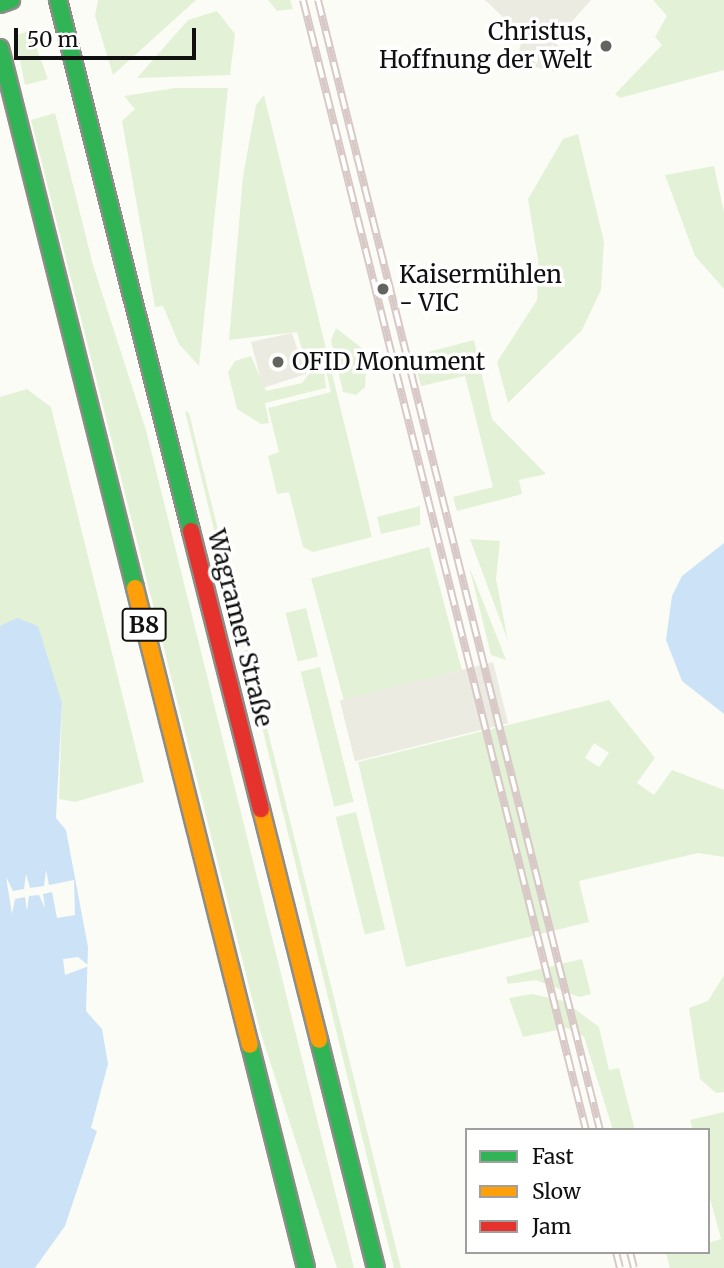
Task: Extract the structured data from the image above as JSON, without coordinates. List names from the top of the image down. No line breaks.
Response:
{"streets":{"main road":["B8","Wagramer Straße"]},"places":["Christus, Hoffnung der Welt","Kaisermühlen - VIC","OFID Monument"],"legend":["Fast","Slow","Jam"],"scale_bar":"50 m"}
